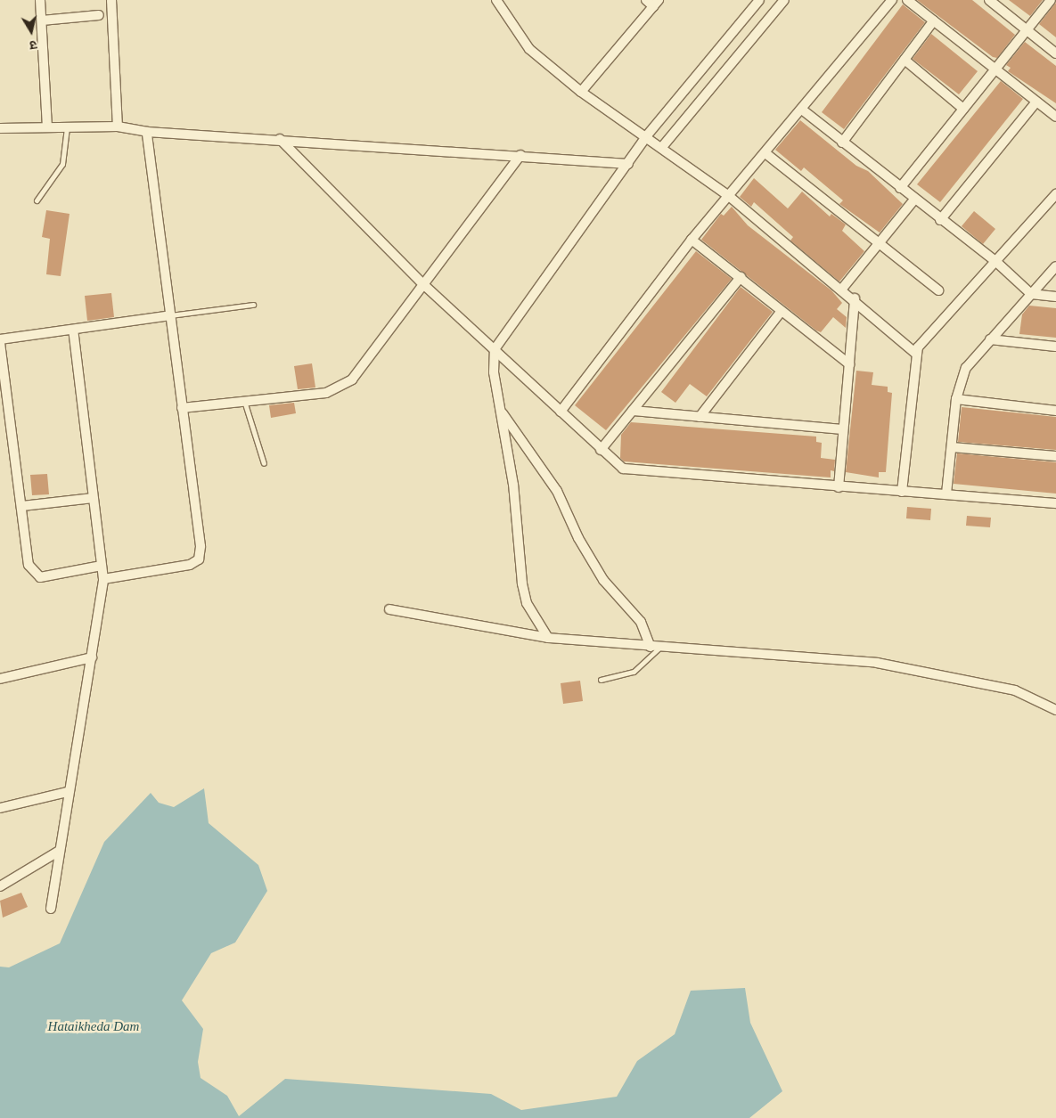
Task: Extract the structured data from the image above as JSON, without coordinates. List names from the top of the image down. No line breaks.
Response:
{"water":["Hataikheda Dam"],"north":"bottom"}
